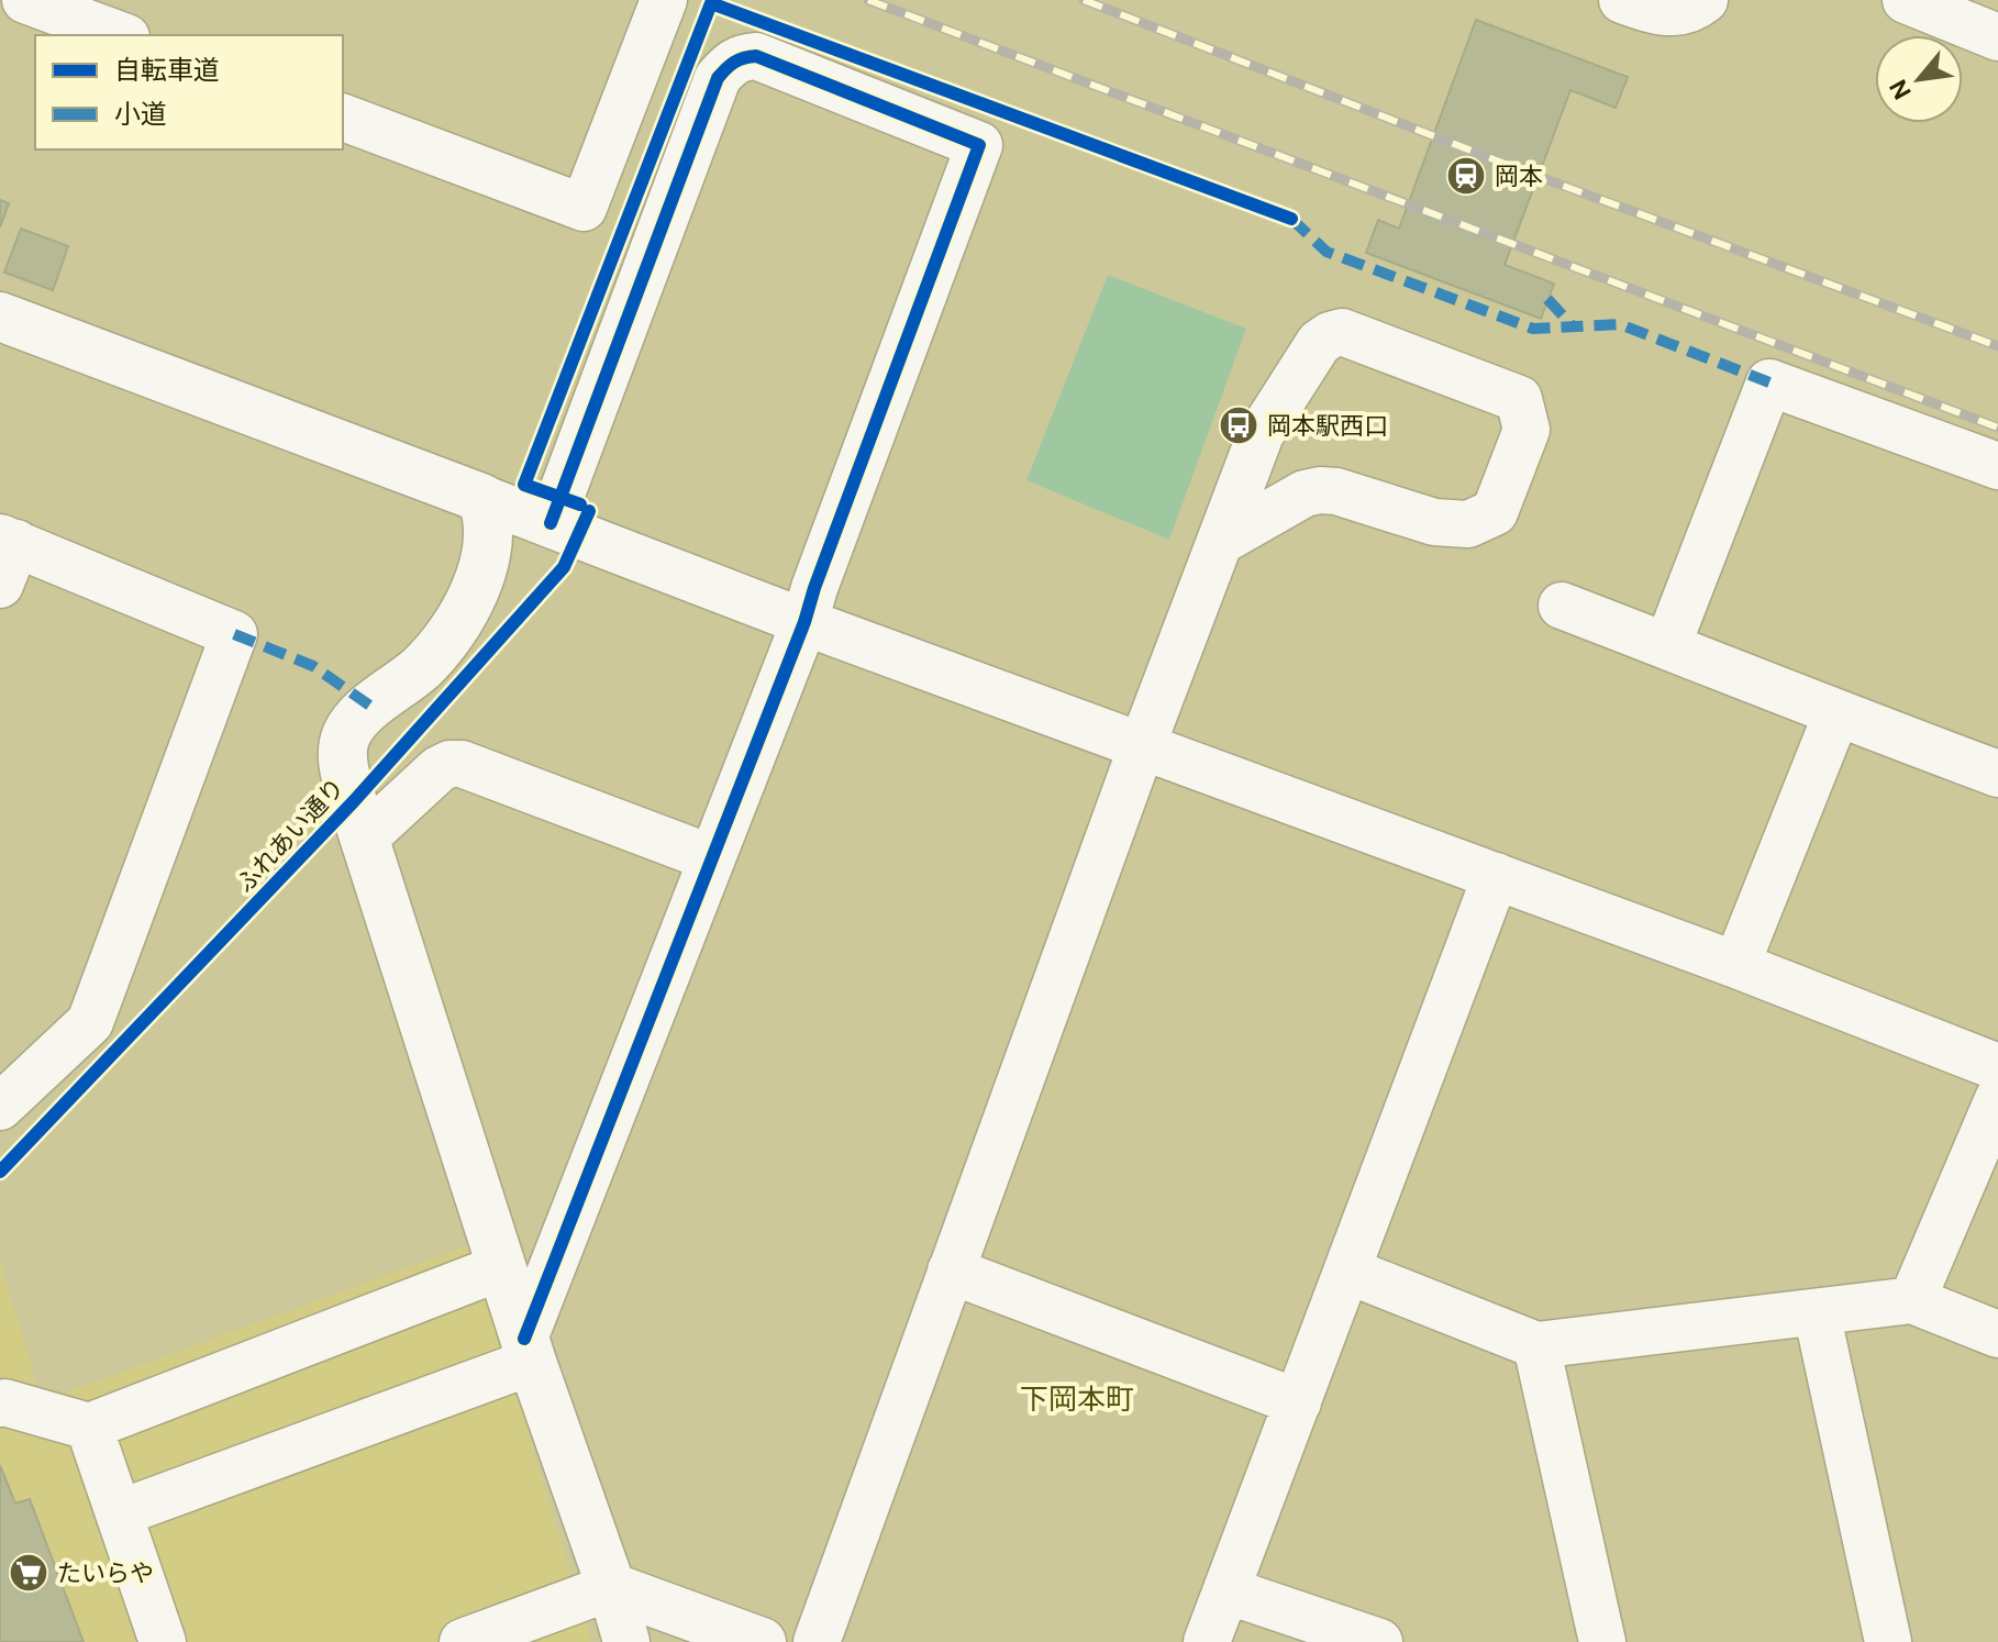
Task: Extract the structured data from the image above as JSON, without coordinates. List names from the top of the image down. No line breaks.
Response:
{"streets":{"cycle path":["ふれあい通り"]},"districts":["下岡本町"],"places":{"station":["岡本"],"bus stop":["岡本駅西口"],"supermarket":["たいらや"]},"legend":["自転車道","小道"],"north":"bottom left"}
